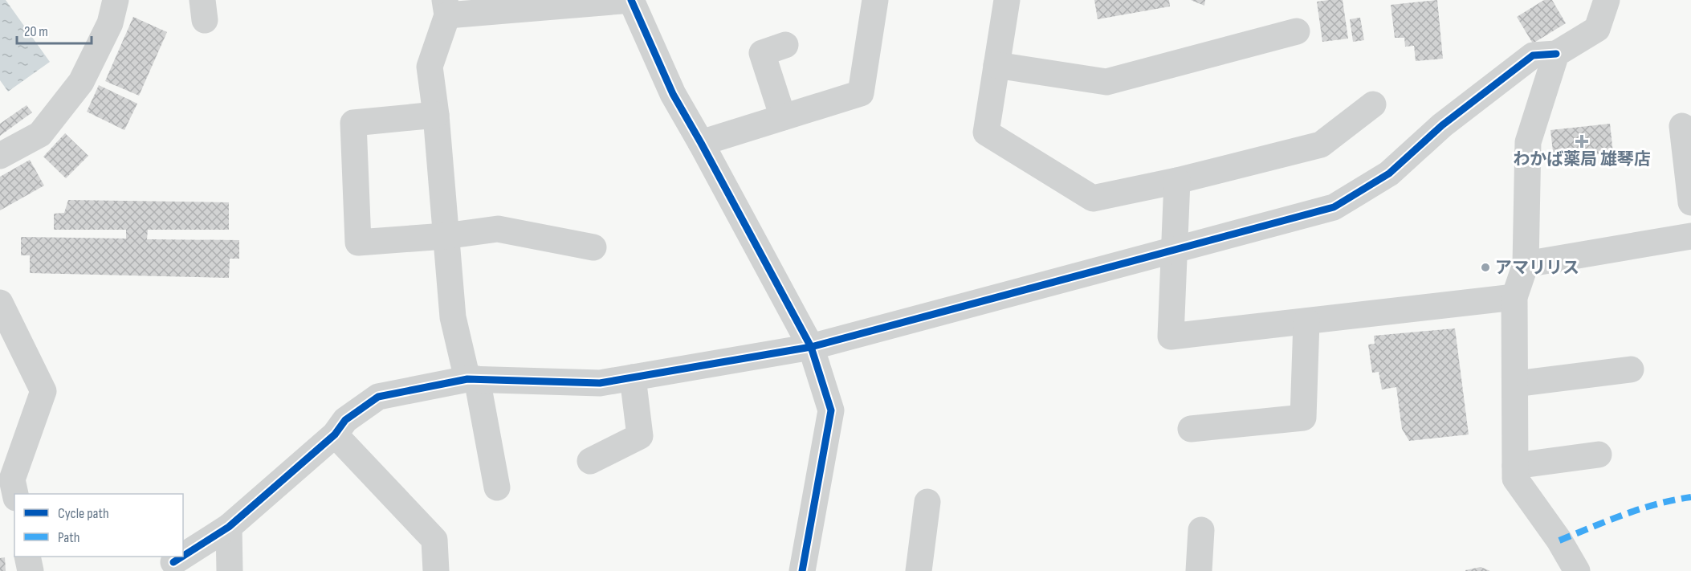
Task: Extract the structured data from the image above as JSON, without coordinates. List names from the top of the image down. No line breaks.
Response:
{"places":{"health":["わかば薬局 雄琴店"],"other":["アマリリス"]},"legend":["Cycle path","Path"],"scale_bar":"20 m"}
